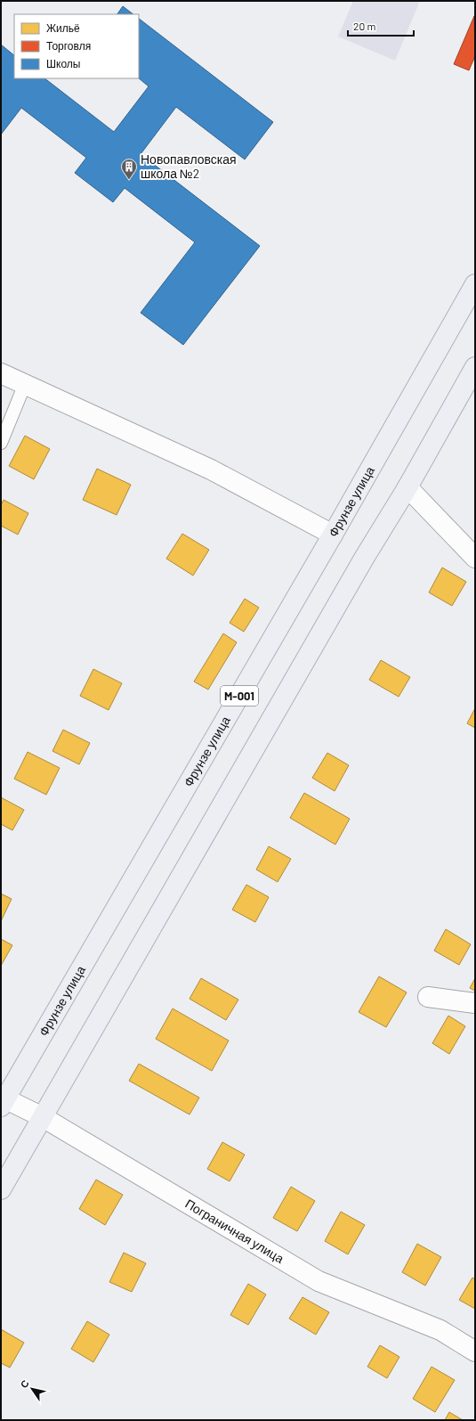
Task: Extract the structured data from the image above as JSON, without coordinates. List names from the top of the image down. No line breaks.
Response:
{"streets":{"main road":["Фрунзе улица","M-001"],"street":["Пограничная улица"]},"crossings":[["Фрунзе улица","Пограничная улица"],["M-001","Пограничная улица"]],"places":{"building":["Новопавловская школа №2"]},"legend":["Жильё","Торговля","Школы"],"scale_bar":"20 m","north":"top left"}
